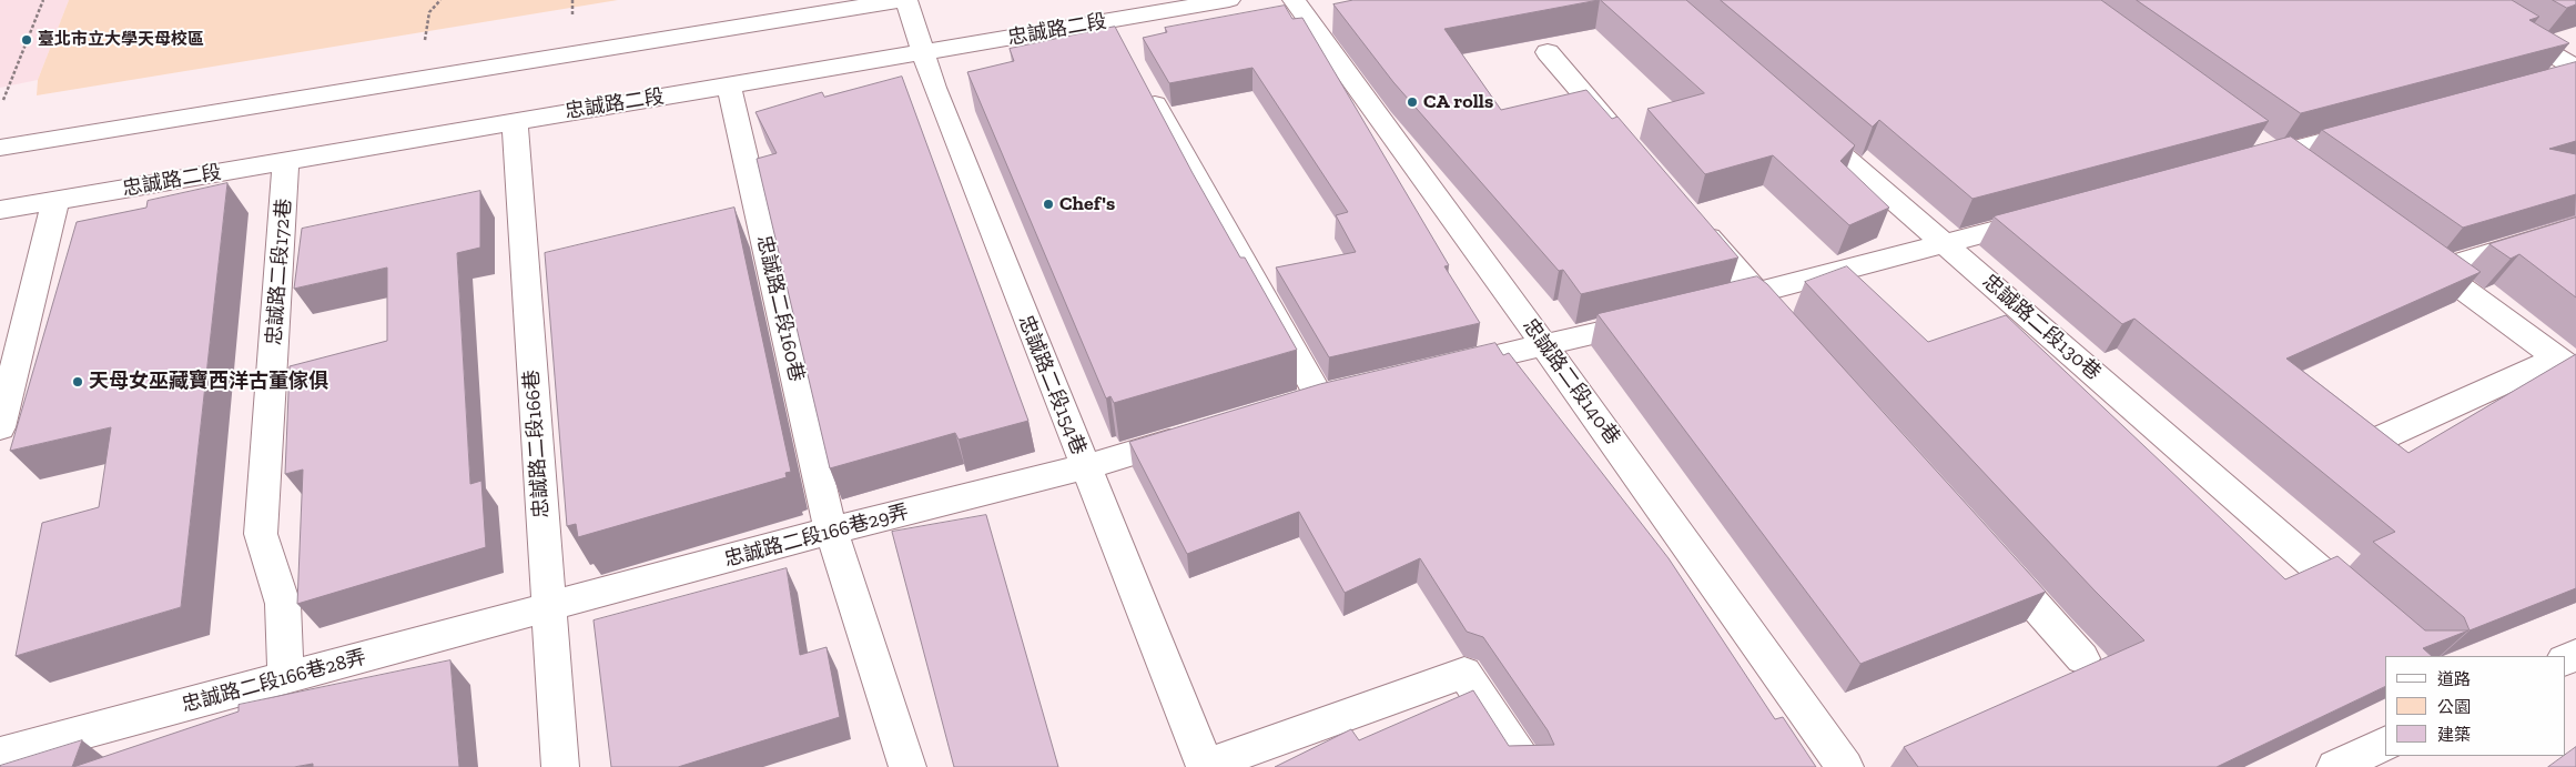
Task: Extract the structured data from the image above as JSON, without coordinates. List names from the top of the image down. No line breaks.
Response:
{"streets":{"street":["忠誠路二段","忠誠路二段172巷","忠誠路二段160巷","忠誠路二段130巷","忠誠路二段140巷","忠誠路二段154巷","忠誠路二段166巷","忠誠路二段166巷29弄","忠誠路二段166巷28弄"]},"crossings":[["忠誠路二段","忠誠路二段172巷"],["忠誠路二段","忠誠路二段160巷"],["忠誠路二段","忠誠路二段154巷"],["忠誠路二段","忠誠路二段166巷"],["忠誠路二段172巷","忠誠路二段166巷28弄"],["忠誠路二段160巷","忠誠路二段166巷29弄"],["忠誠路二段154巷","忠誠路二段166巷29弄"],["忠誠路二段166巷","忠誠路二段166巷29弄"],["忠誠路二段166巷","忠誠路二段166巷28弄"],["忠誠路二段166巷29弄","忠誠路二段166巷28弄"]],"places":["臺北市立大學天母校區","CA rolls","Chef's","天母女巫藏寶西洋古董傢俱"],"legend":["道路","公園","建築"]}
